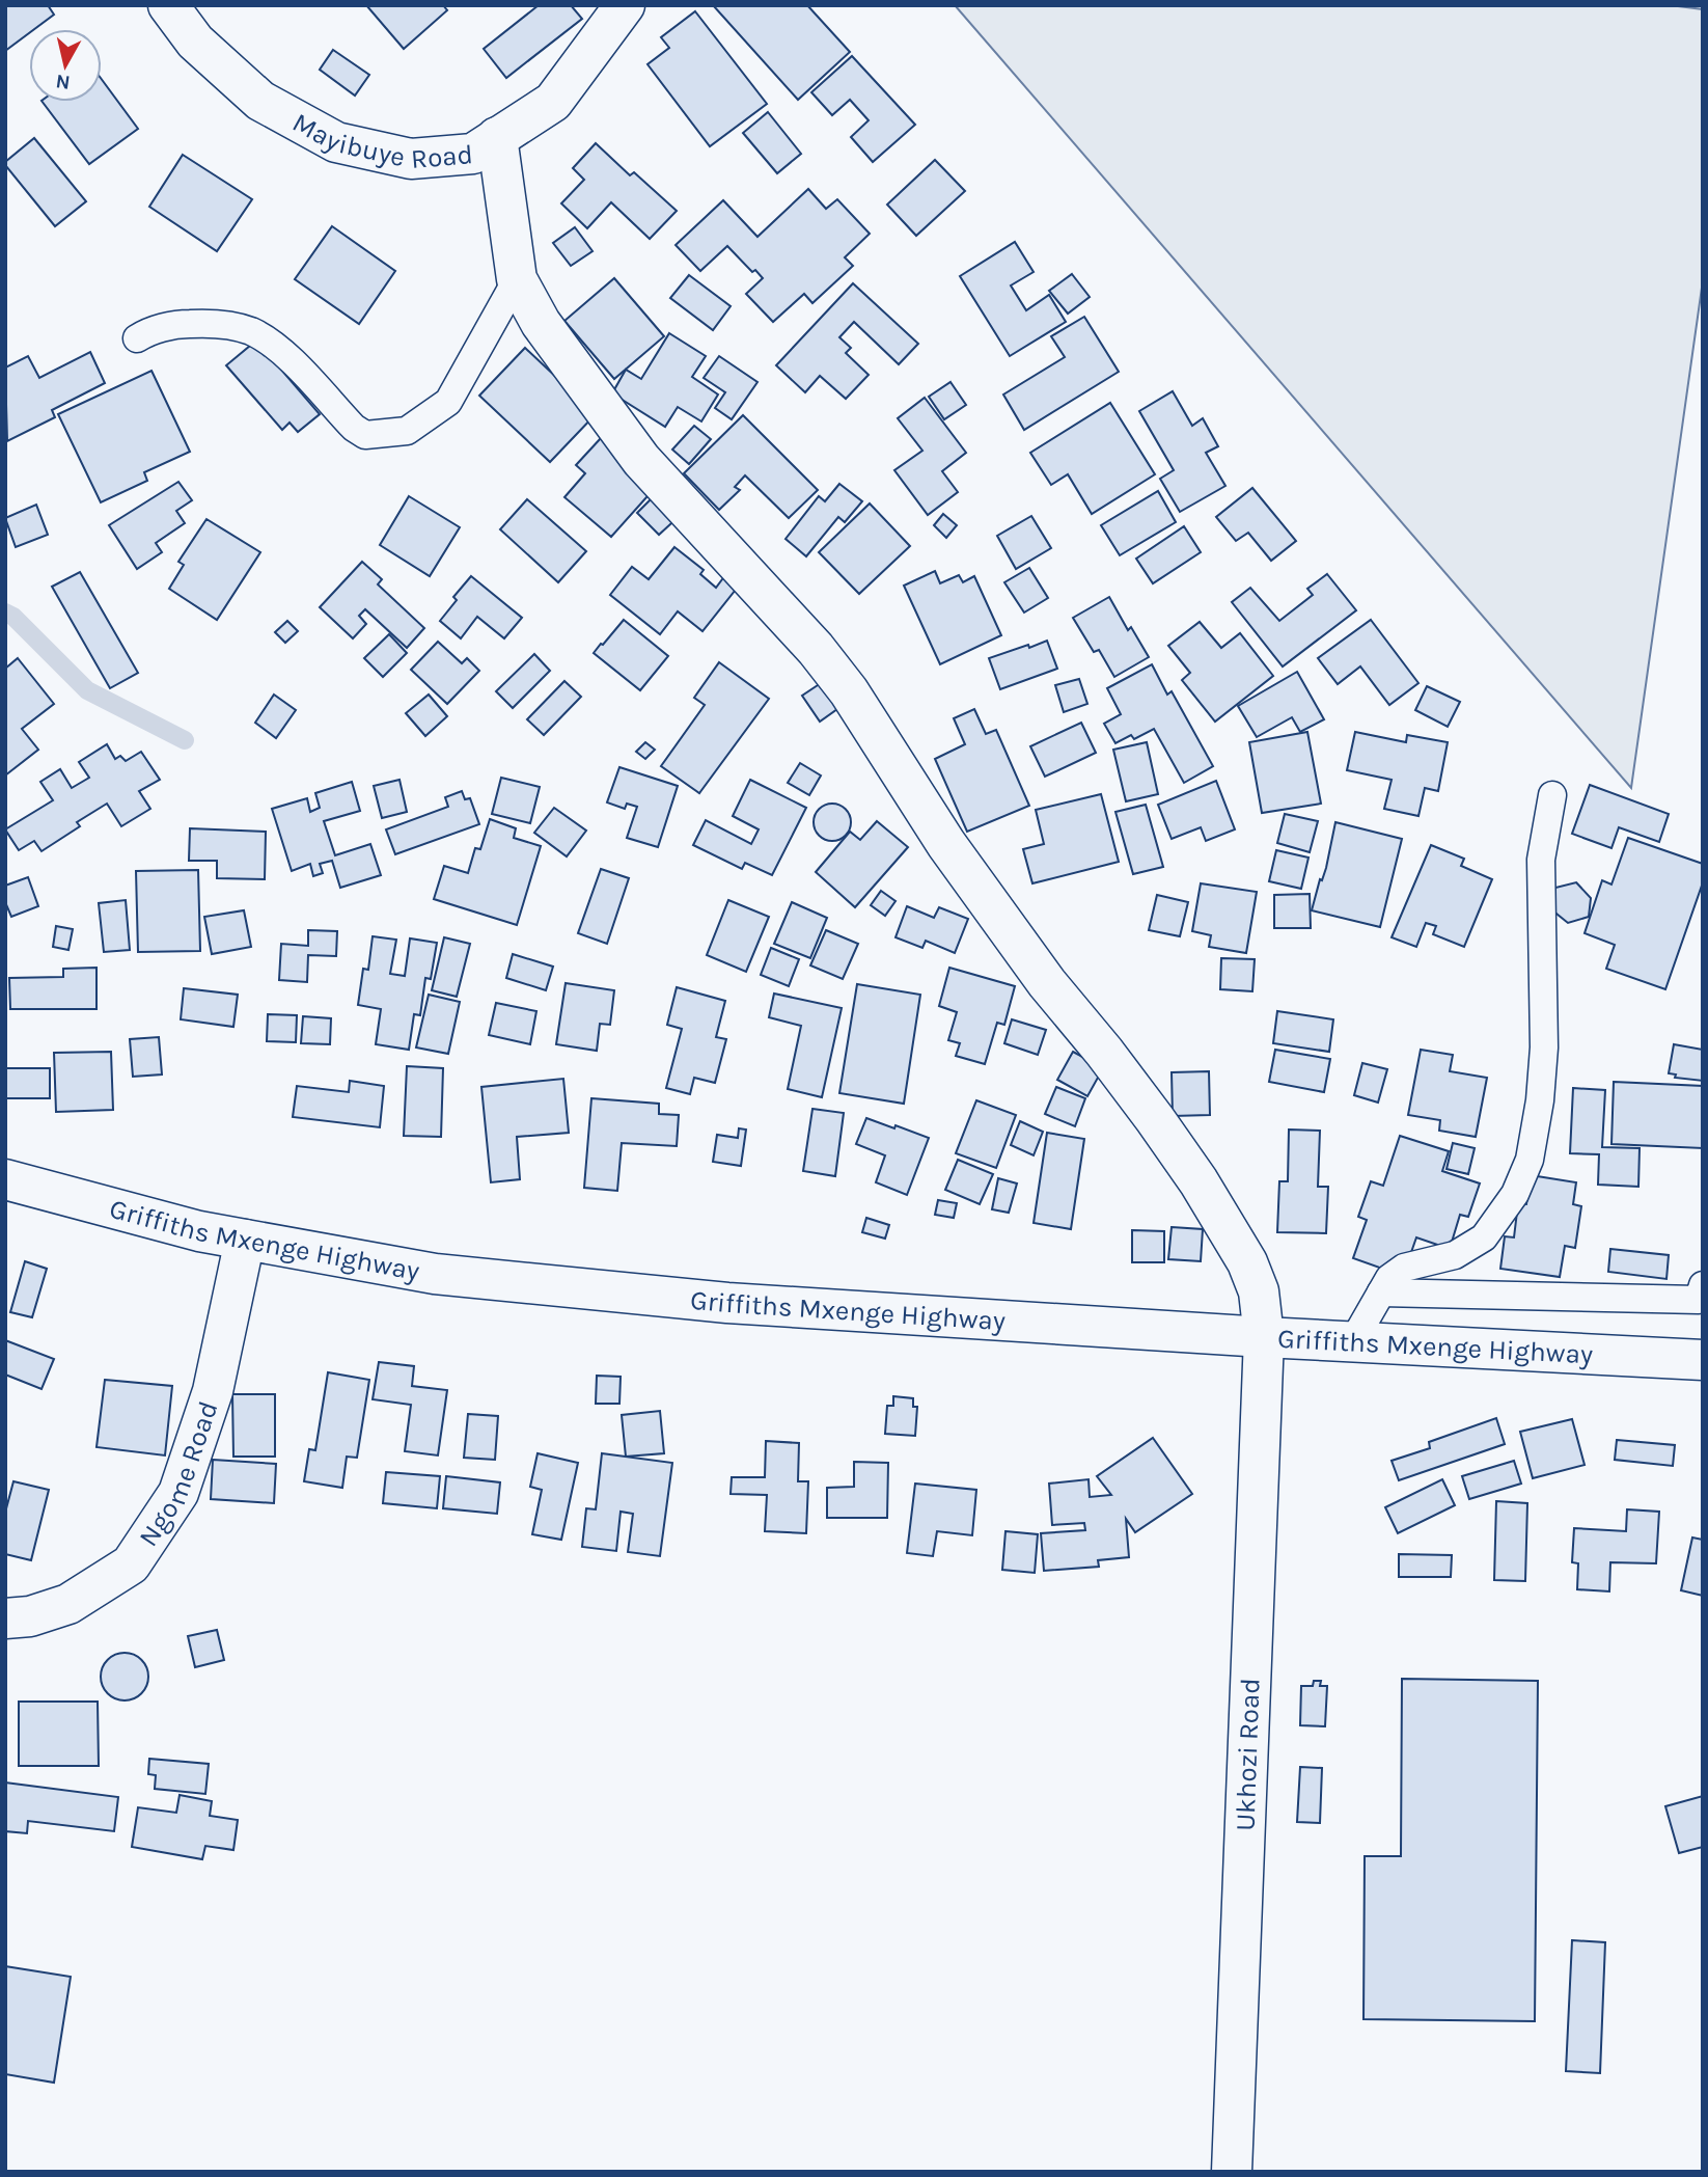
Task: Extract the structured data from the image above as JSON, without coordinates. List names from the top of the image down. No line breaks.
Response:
{"streets":{"street":["Mayibuye Road","Griffiths Mxenge Highway","Ngome Road","Ukhozi Road"]},"crossings":[["Griffiths Mxenge Highway","Ngome Road"],["Griffiths Mxenge Highway","Ukhozi Road"]],"north":"bottom"}
